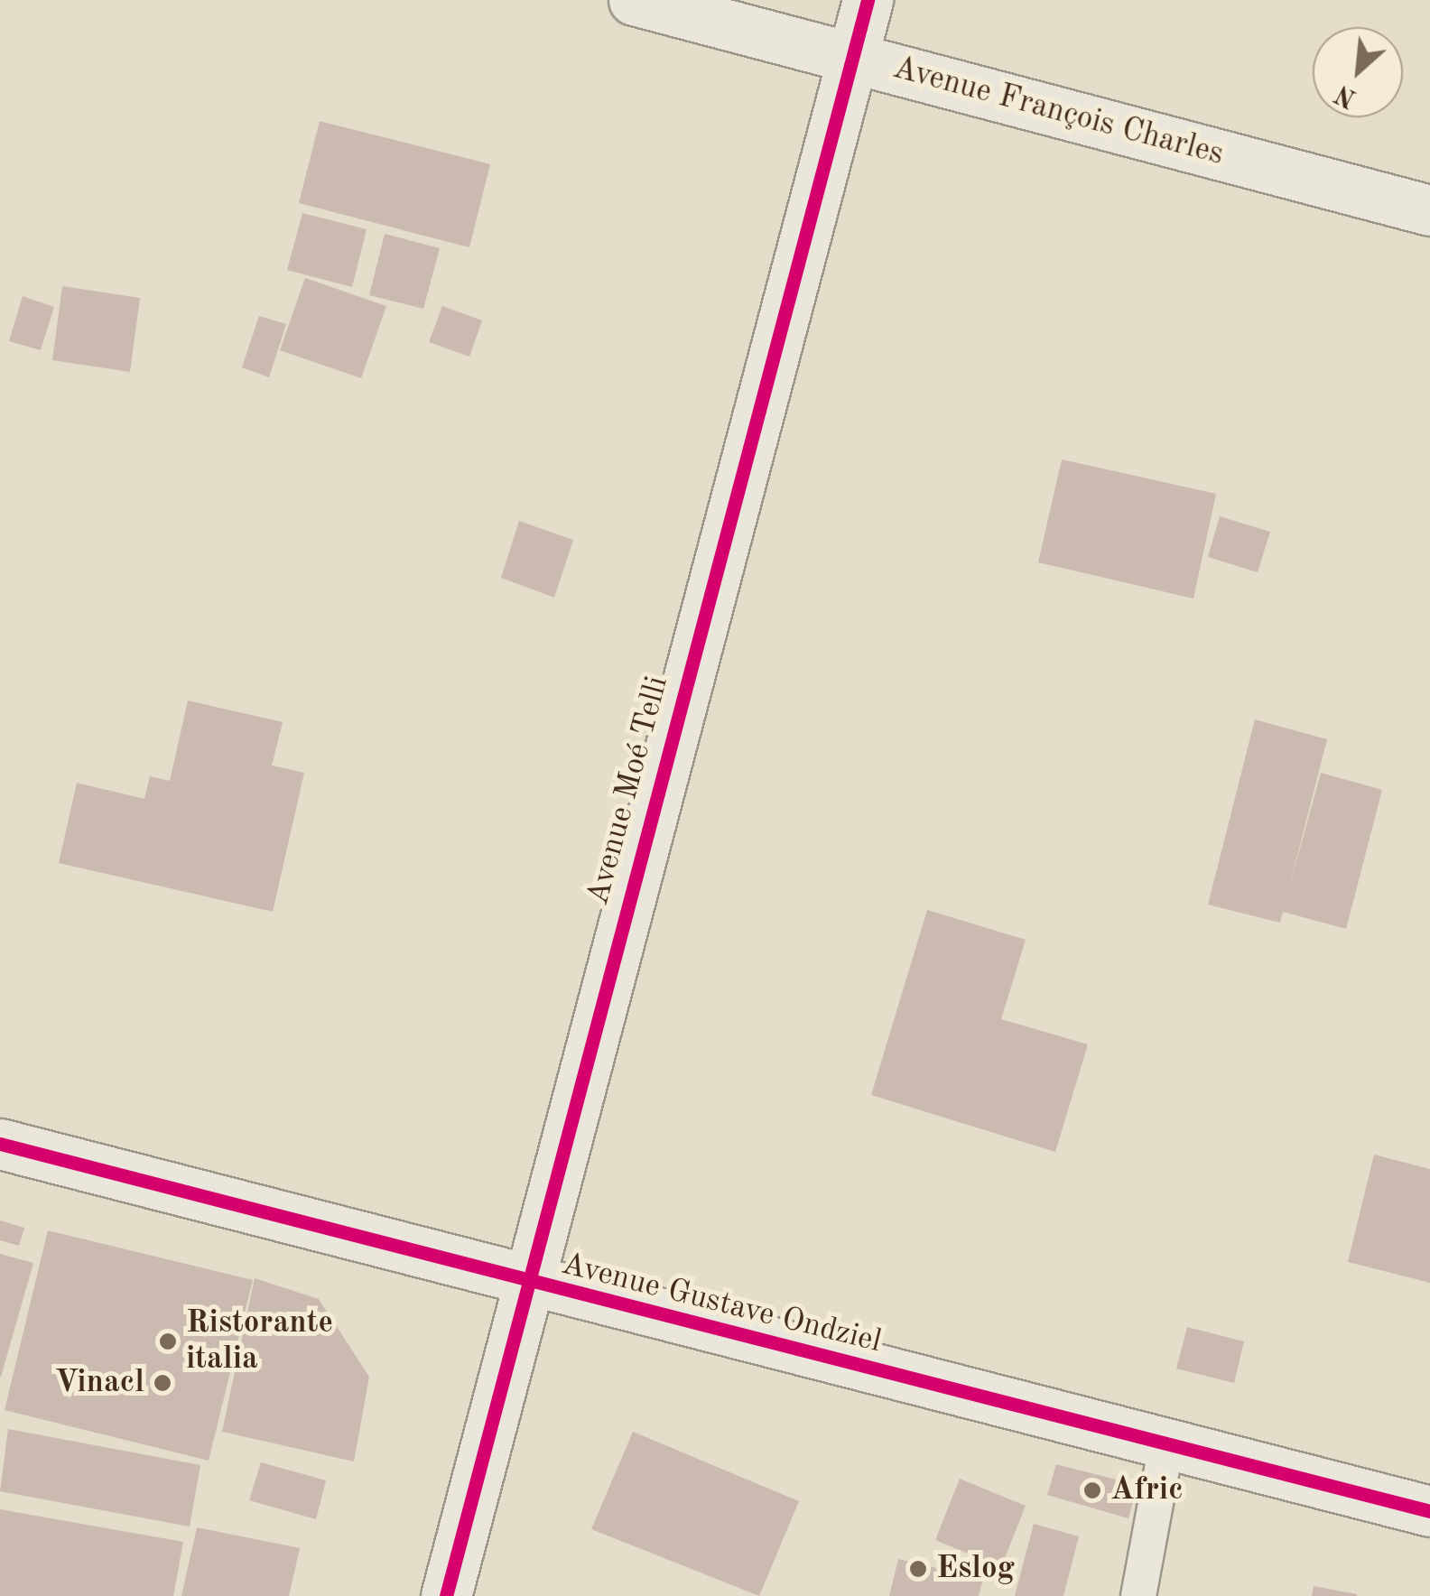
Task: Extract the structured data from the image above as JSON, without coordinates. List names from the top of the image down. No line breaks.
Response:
{"streets":{"street":["Avenue François Charles","Avenue Moé Telli","Avenue Gustave Ondziel"]},"crossings":[["Avenue François Charles","Avenue Moé Telli"],["Avenue Moé Telli","Avenue Gustave Ondziel"]],"places":["Ristorante italia","Vinacl","Afric","Eslog"],"north":"bottom left"}
